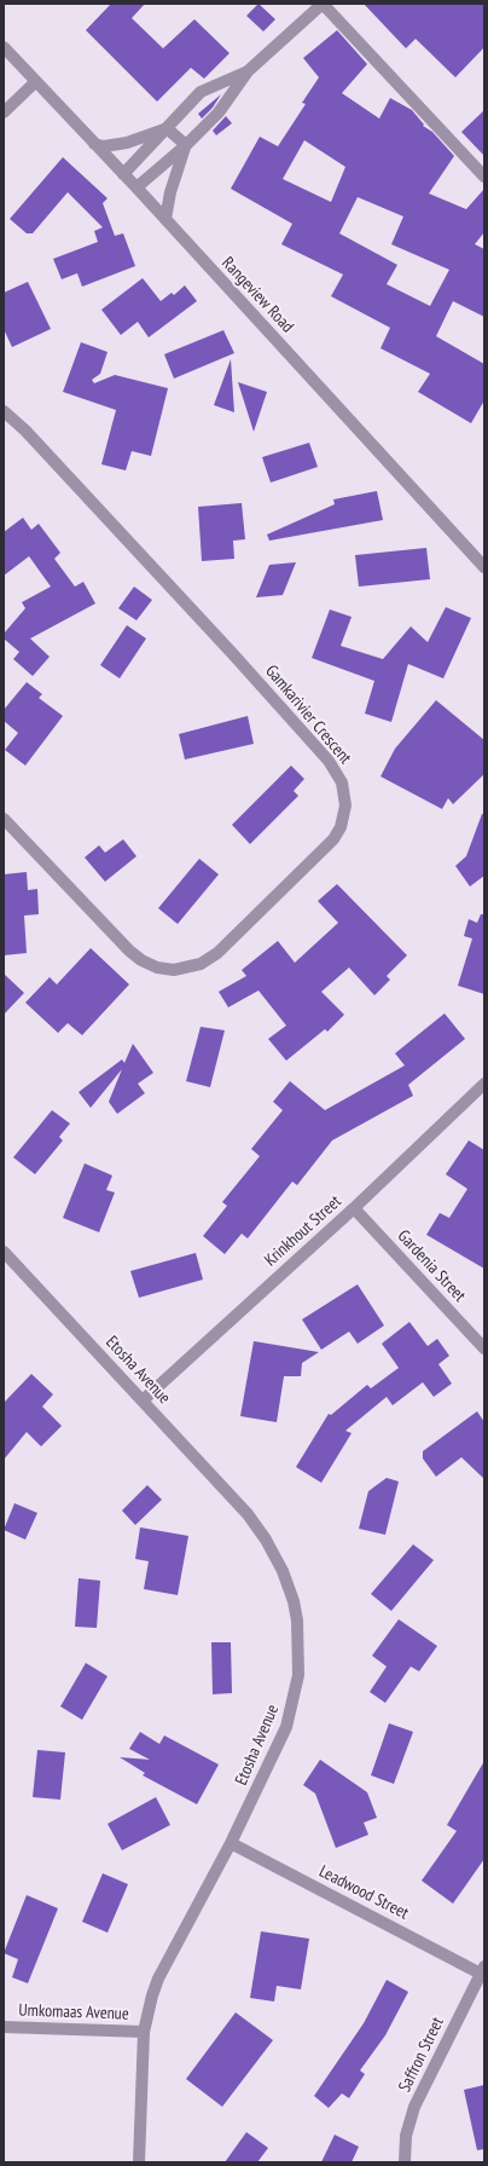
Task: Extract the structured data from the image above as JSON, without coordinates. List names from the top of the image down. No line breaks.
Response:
{"streets":{"street":["Rangeview Road","Gamkarivier Crescent","Krinkhout Street","Gardenia Street","Etosha Avenue","Leadwood Street","Umkomaas Avenue","Saffron Street"]},"crossings":[["Krinkhout Street","Gardenia Street"],["Krinkhout Street","Etosha Avenue"],["Etosha Avenue","Leadwood Street"],["Etosha Avenue","Umkomaas Avenue"],["Leadwood Street","Saffron Street"]]}
